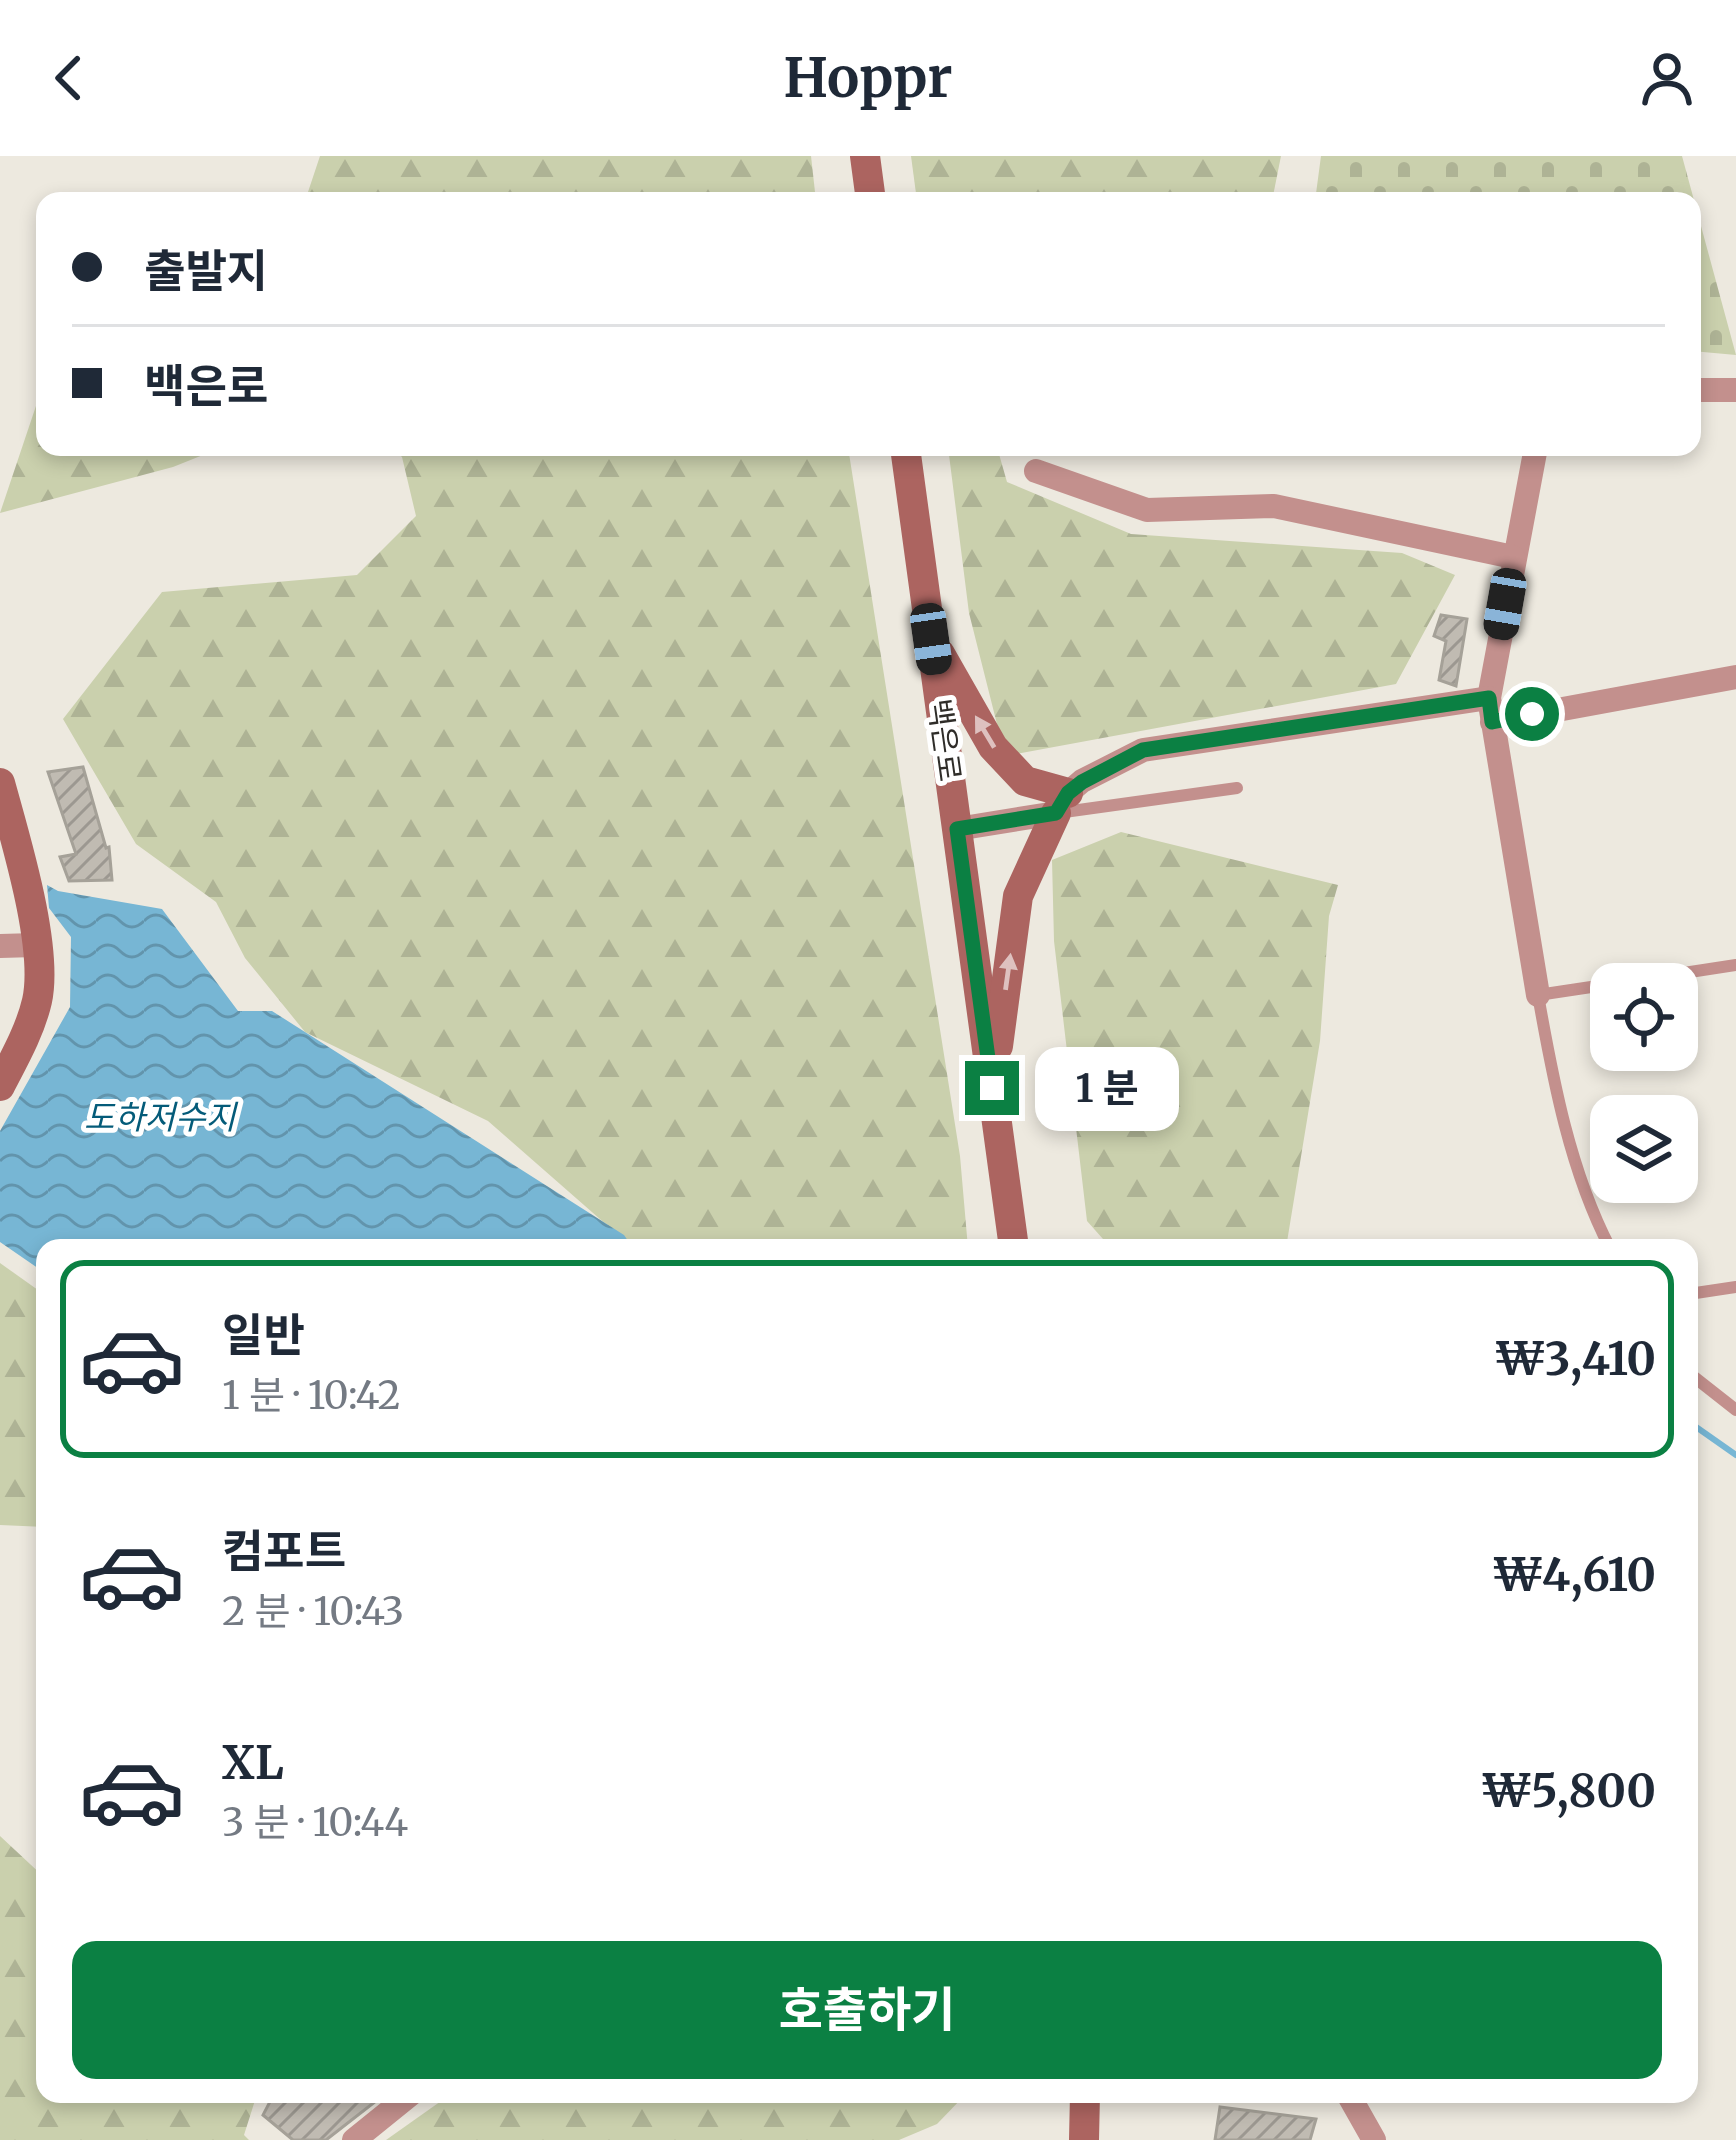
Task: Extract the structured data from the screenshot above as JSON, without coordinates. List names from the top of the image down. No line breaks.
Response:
{"streets":{"main road":["백은로"]},"water":["도하저수지"],"page":{"header":"Hoppr","banner":["출발지","백은로"],"bubble":"1 분","list":[{"name":"일반","note":"1 분 · 10:42","value":"₩3,410"},{"name":"컴포트","note":"2 분 · 10:43","value":"₩4,610"},{"name":"XL","note":"3 분 · 10:44","value":"₩5,800"}],"buttons":"호출하기"}}
